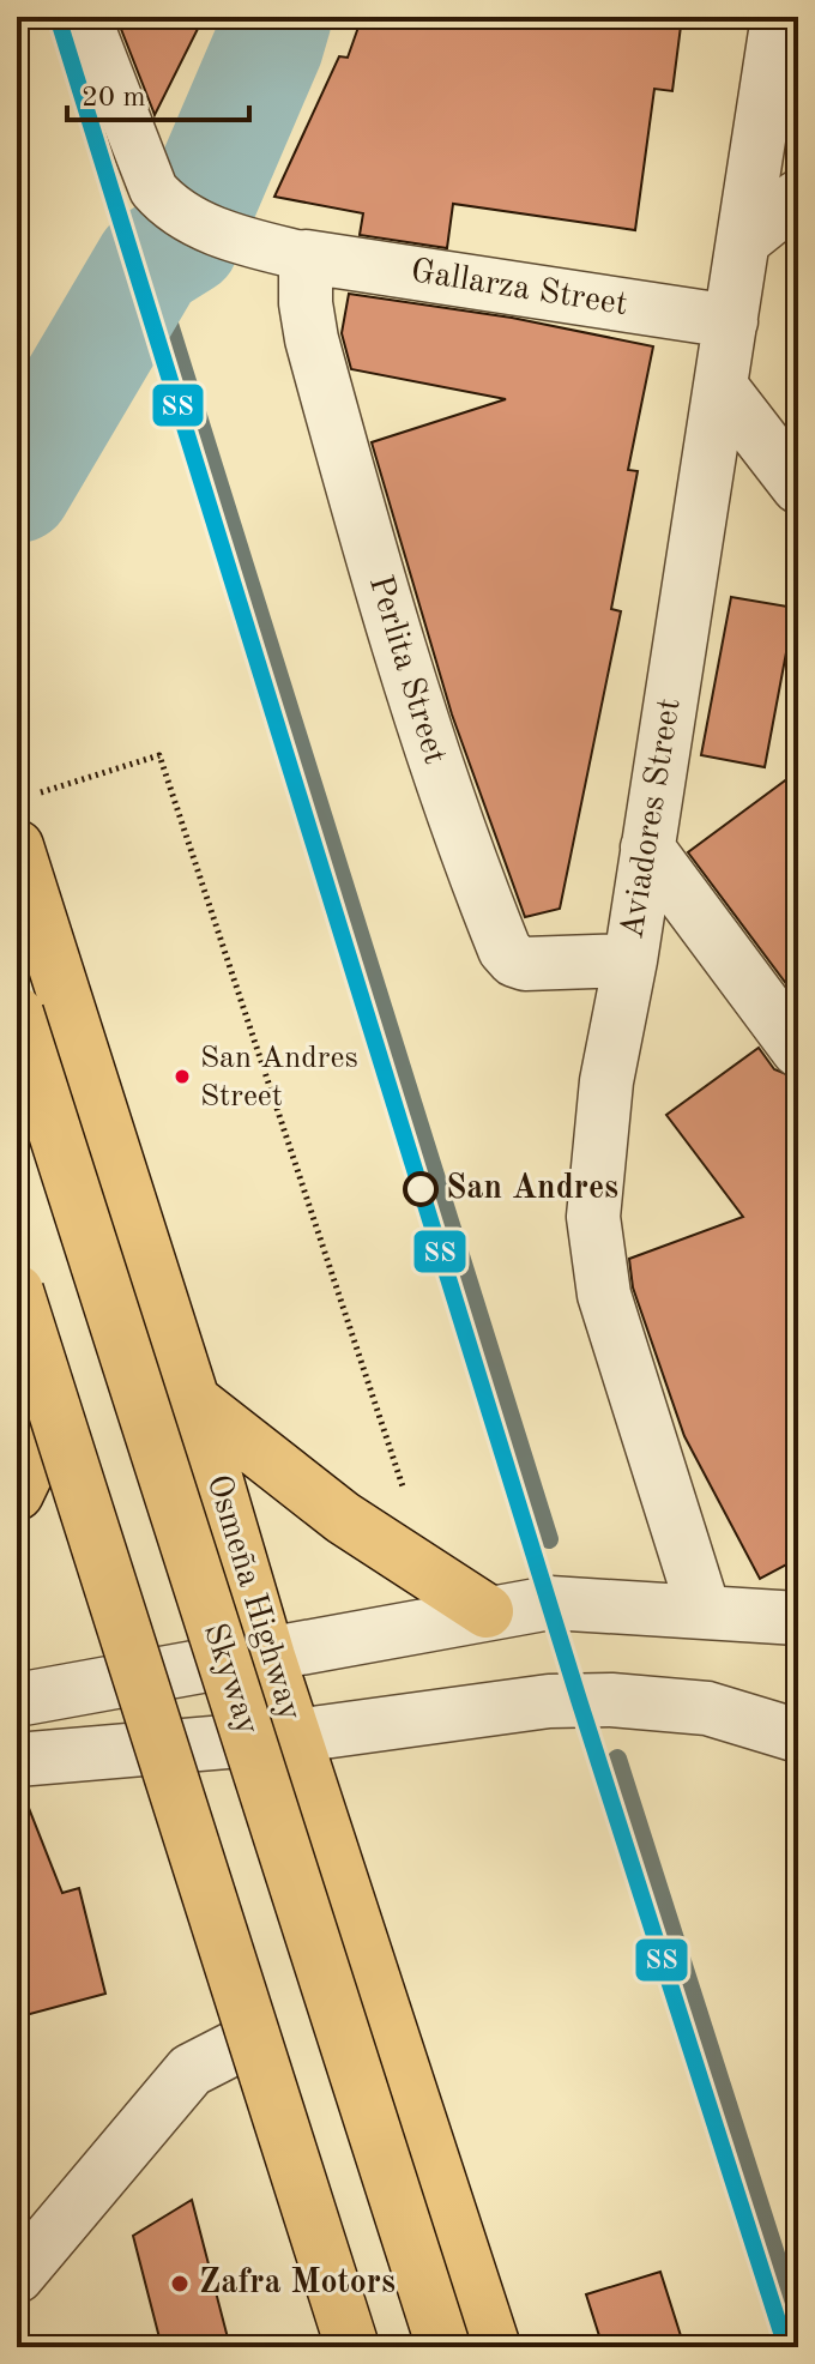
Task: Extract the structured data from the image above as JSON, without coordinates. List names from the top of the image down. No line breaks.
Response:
{"streets":{"main road":["Osmeña Highway","Skyway"],"street":["Gallarza Street","Perlita Street","Aviadores Street"]},"crossings":[["Gallarza Street","Perlita Street"],["Gallarza Street","Aviadores Street"],["Perlita Street","Aviadores Street"]],"places":["San Andres Street","San Andres","Zafra Motors"],"lines":["transit line SS"],"scale_bar":"20 m"}
